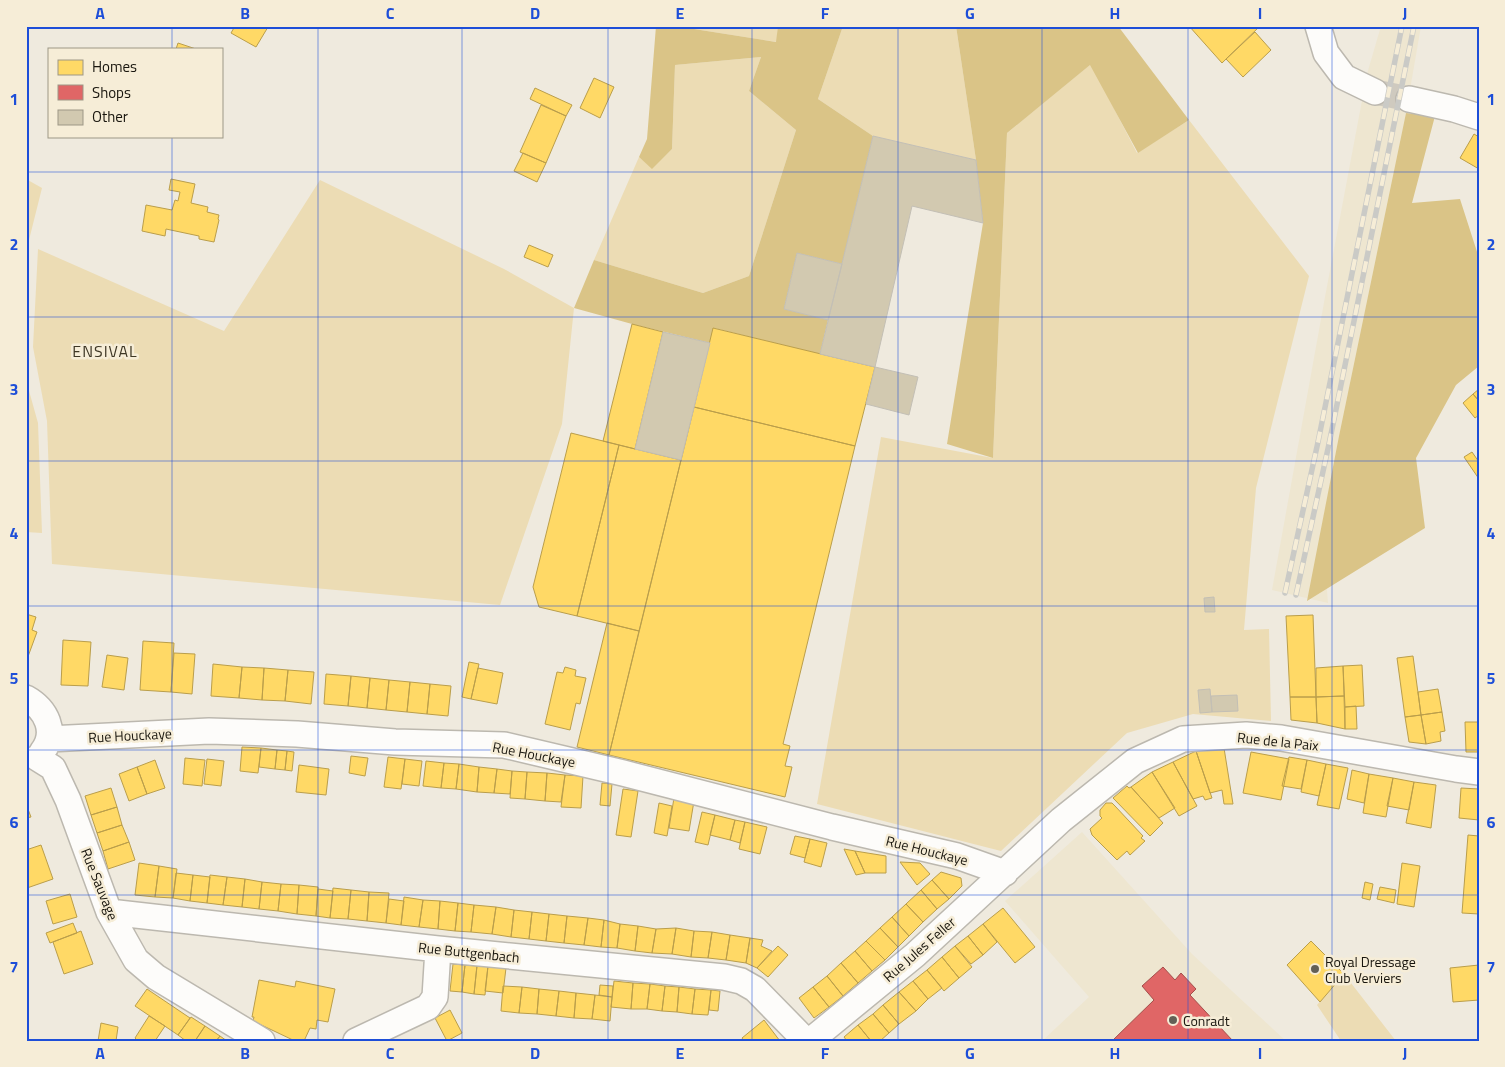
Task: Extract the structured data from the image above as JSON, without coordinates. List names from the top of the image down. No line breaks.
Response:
{"streets":{"street":["Rue Houckaye","Rue de la Paix","Rue Sauvage","Rue Jules Feller","Rue Buttgenbach"]},"crossings":[["Rue Houckaye","Rue Sauvage"],["Rue Houckaye","Rue Jules Feller"],["Rue de la Paix","Rue Jules Feller"],["Rue Sauvage","Rue Buttgenbach"]],"districts":["ENSIVAL"],"places":["Royal Dressage Club Verviers","Conradt"],"legend":["Homes","Shops","Other"],"grid":{"columns":["A","B","C","D","E","F","G","H","I","J"],"rows":["1","2","3","4","5","6","7"]}}
